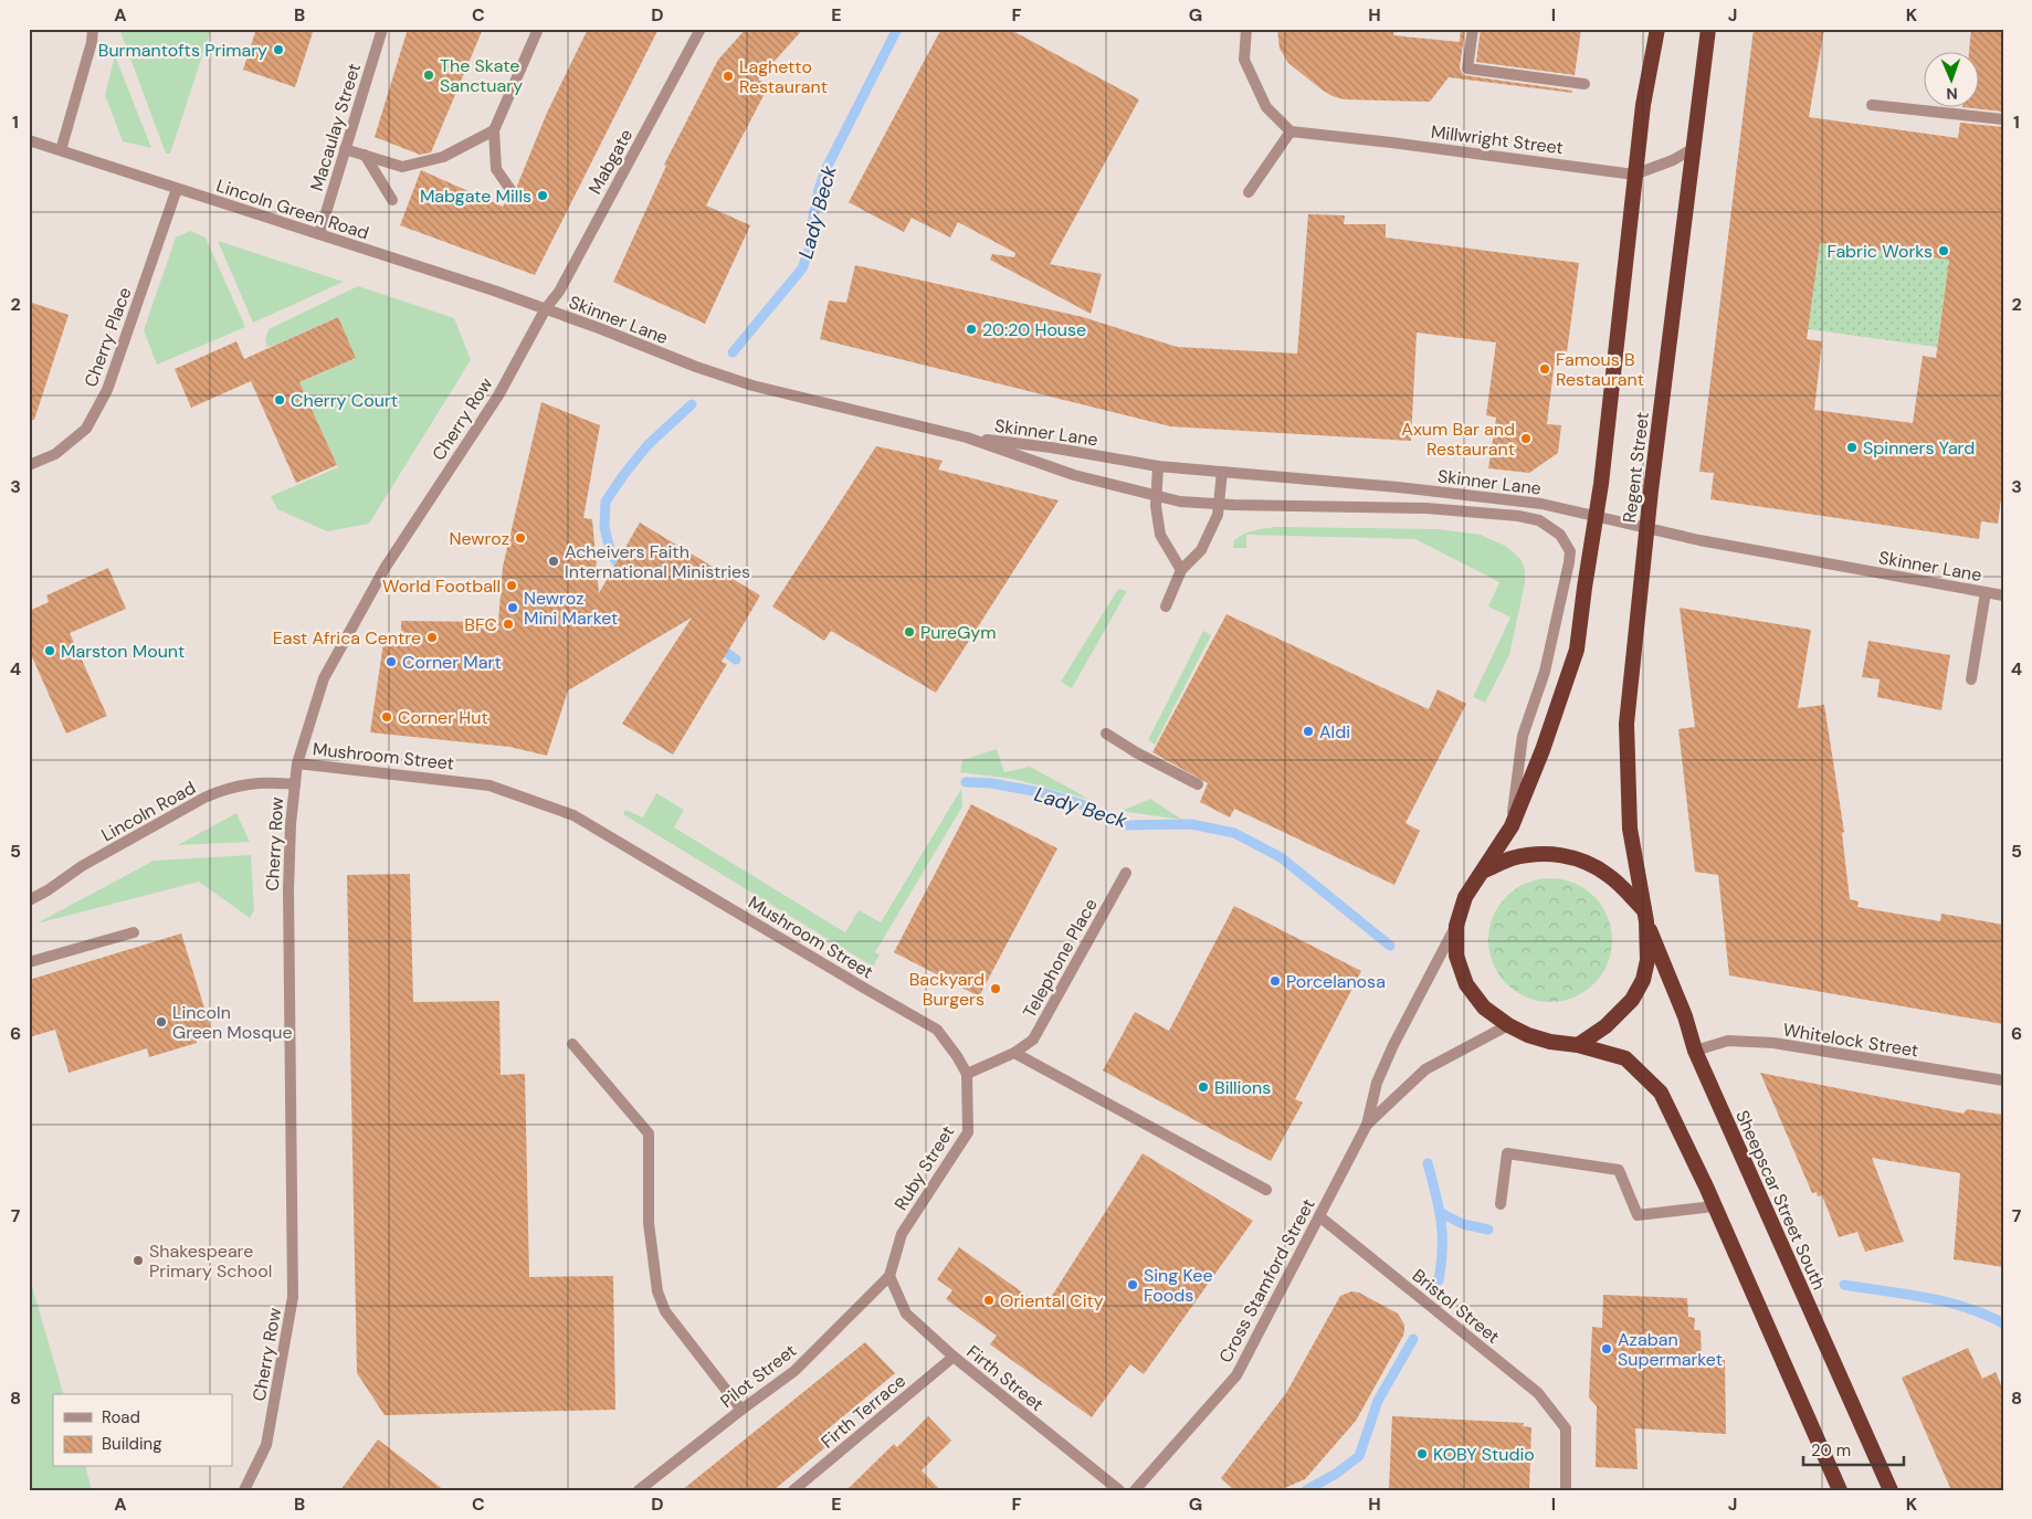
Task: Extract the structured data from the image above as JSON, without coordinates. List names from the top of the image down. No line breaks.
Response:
{"streets":{"highway":["Regent Street","Sheepscar Street South"],"street":["Macaulay Street","Millwright Street","Mabgate","Lincoln Green Road","Skinner Lane","Cherry Place","Cherry Row","Mushroom Street","Lincoln Road","Telephone Place","Whitelock Street","Ruby Street","Cross Stamford Street","Bristol Street","Pilot Street","Firth Street","Firth Terrace"]},"crossings":[["Macaulay Street","Lincoln Green Road"],["Millwright Street","Regent Street"],["Mabgate","Lincoln Green Road"],["Mabgate","Skinner Lane"],["Mabgate","Cherry Row"],["Lincoln Green Road","Skinner Lane"],["Lincoln Green Road","Cherry Place"],["Lincoln Green Road","Cherry Row"],["Skinner Lane","Cherry Row"],["Skinner Lane","Regent Street"],["Cherry Row","Mushroom Street"],["Cherry Row","Lincoln Road"],["Regent Street","Sheepscar Street South"],["Regent Street","Cross Stamford Street"],["Mushroom Street","Ruby Street"],["Whitelock Street","Sheepscar Street South"],["Ruby Street","Pilot Street"],["Ruby Street","Firth Street"],["Sheepscar Street South","Cross Stamford Street"],["Cross Stamford Street","Bristol Street"],["Pilot Street","Firth Street"],["Firth Street","Firth Terrace"]],"water":["Lady Beck"],"places":["Burmantofts Primary","The Skate Sanctuary","Laghetto Restaurant","Mabgate Mills","Fabric Works","20:20 House","Famous B Restaurant","Cherry Court","Axum Bar and Restaurant","Spinners Yard","Newroz","Acheivers Faith International Ministries","World Football","Newroz Mini Market","BFC","PureGym","East Africa Centre","Marston Mount","Corner Mart","Corner Hut","Aldi","Porcelanosa","Backyard Burgers","Lincoln Green Mosque","Billions","Shakespeare Primary School","Sing Kee Foods","Oriental City","Azaban Supermarket","KOBY Studio"],"legend":["Road","Building"],"scale_bar":"20 m","north":"bottom","grid":{"columns":["A","B","C","D","E","F","G","H","I","J","K"],"rows":["1","2","3","4","5","6","7","8"]}}
